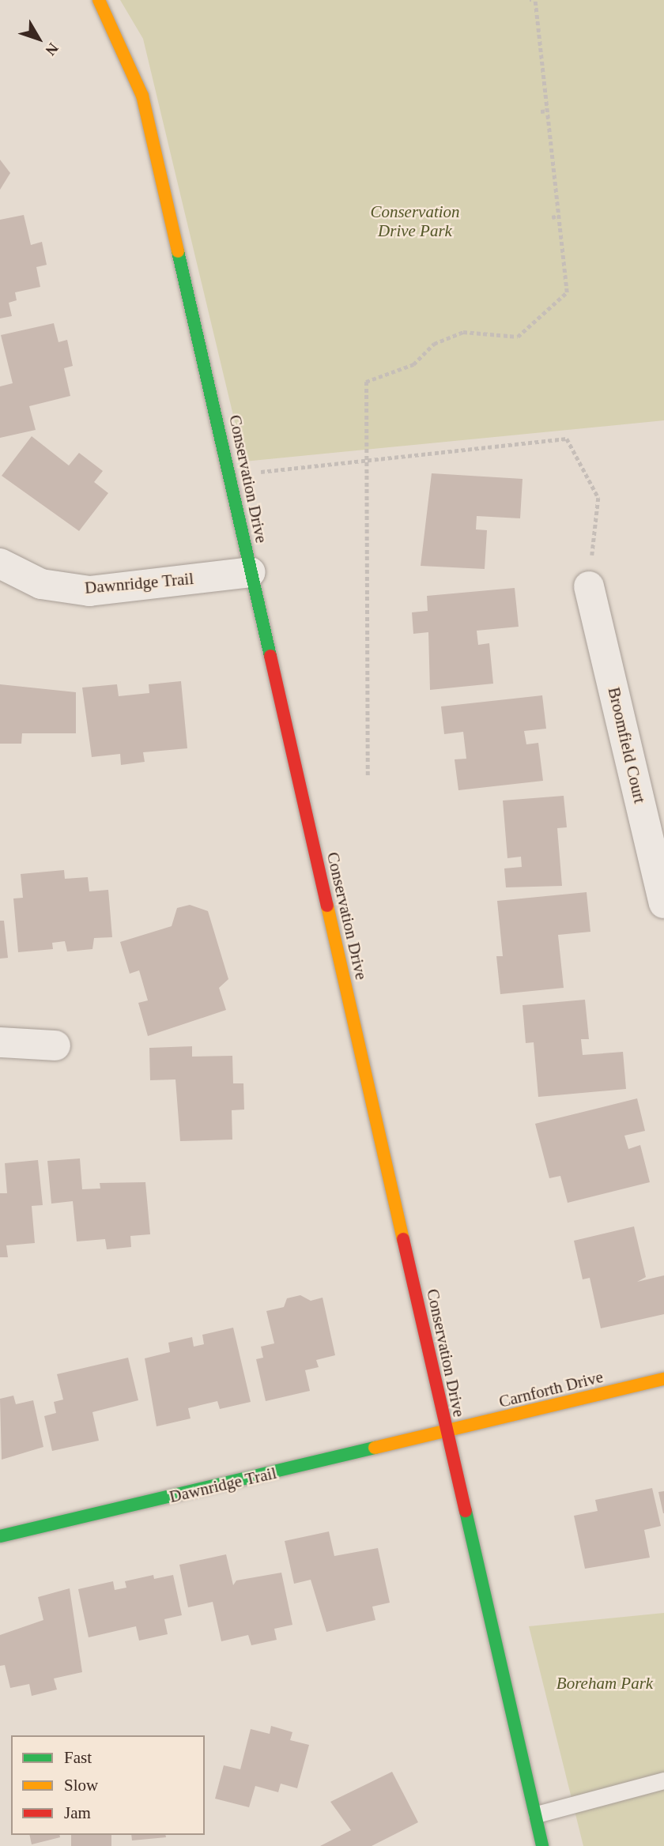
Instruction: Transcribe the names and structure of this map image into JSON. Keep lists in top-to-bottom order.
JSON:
{
  "streets": {
    "street": [
      "Conservation Drive",
      "Dawnridge Trail",
      "Broomfield Court",
      "Carnforth Drive"
    ]
  },
  "crossings": [
    ["Conservation Drive", "Dawnridge Trail"],
    ["Conservation Drive", "Carnforth Drive"],
    ["Dawnridge Trail", "Carnforth Drive"]
  ],
  "parks": ["Conservation Drive Park", "Boreham Park"],
  "legend": ["Fast", "Slow", "Jam"],
  "north": "bottom right"
}
